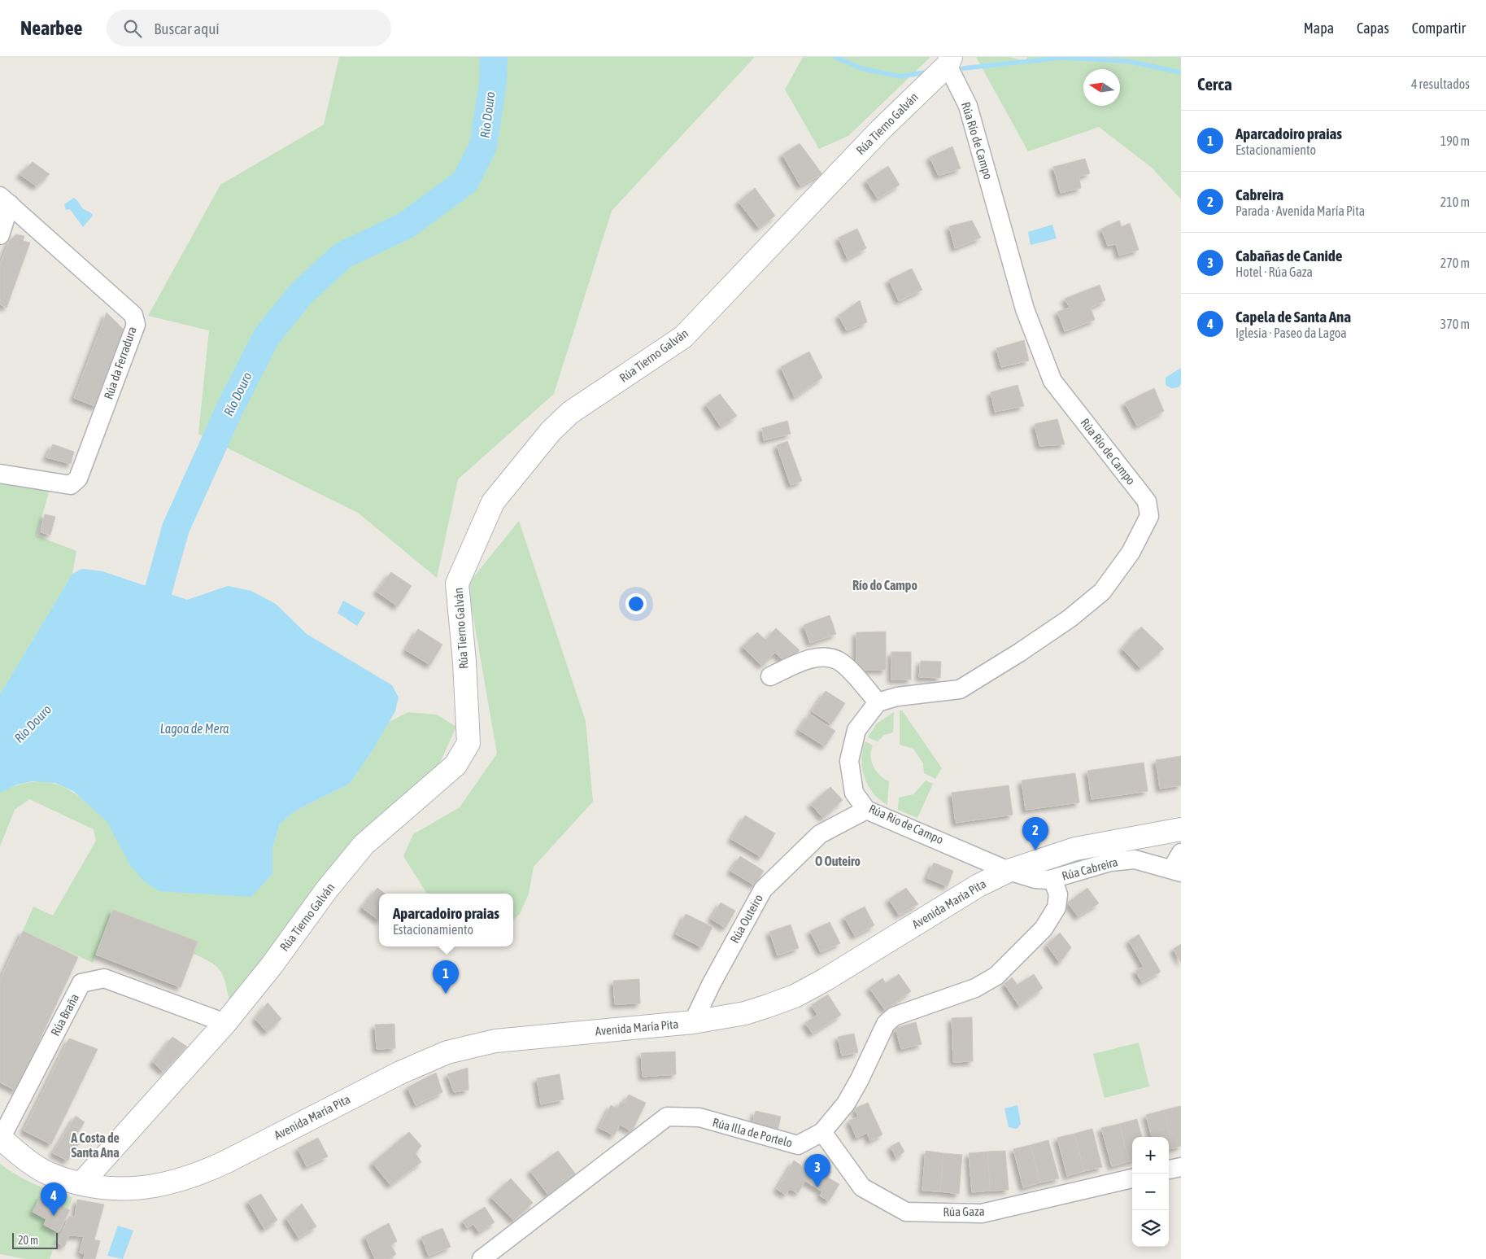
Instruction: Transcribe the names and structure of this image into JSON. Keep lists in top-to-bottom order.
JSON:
{
  "streets": {
    "street": [
      "Rúa Tierno Galván",
      "Rúa Río de Campo",
      "Rúa da Ferradura",
      "Rúa Cabreira",
      "Avenida María Pita",
      "Rúa Outeiro",
      "Rúa Braña",
      "Rúa Illa de Portelo",
      "Rúa Gaza"
    ]
  },
  "crossings": [
    ["Rúa Tierno Galván", "Rúa Río de Campo"],
    ["Rúa Tierno Galván", "Avenida María Pita"],
    ["Rúa Tierno Galván", "Rúa Braña"],
    ["Rúa Río de Campo", "Rúa Cabreira"],
    ["Rúa Río de Campo", "Avenida María Pita"],
    ["Rúa Río de Campo", "Rúa Outeiro"],
    ["Rúa Cabreira", "Avenida María Pita"],
    ["Rúa Cabreira", "Rúa Illa de Portelo"],
    ["Avenida María Pita", "Rúa Outeiro"],
    ["Avenida María Pita", "Rúa Braña"],
    ["Rúa Illa de Portelo", "Rúa Gaza"]
  ],
  "districts": ["Río do Campo", "O Outeiro", "A Costa de Santa Ana"],
  "water": ["Río Douro", "Lagoa de Mera"],
  "scale_bar": "20 m",
  "north": "left",
  "page": {
    "header": "Nearbee",
    "search": "Buscar aquí",
    "nav": ["Mapa", "Capas", "Compartir"],
    "heading": ["Cerca", "4 resultados"],
    "list": [
      {
        "mark": "1",
        "name": "Aparcadoiro praias",
        "note": "Estacionamiento",
        "value": "190 m"
      },
      {
        "mark": "2",
        "name": "Cabreira",
        "note": "Parada · Avenida María Pita",
        "value": "210 m"
      },
      {
        "mark": "3",
        "name": "Cabañas de Canide",
        "note": "Hotel · Rúa Gaza",
        "value": "270 m"
      },
      {
        "mark": "4",
        "name": "Capela de Santa Ana",
        "note": "Iglesia · Paseo da Lagoa",
        "value": "370 m"
      }
    ],
    "pins": [
      "2",
      "1",
      "3",
      "4"
    ],
    "popup": ["Aparcadoiro praias", "Estacionamiento"],
    "map_buttons": ["+", "−"],
    "scale": "20 m"
  }
}
